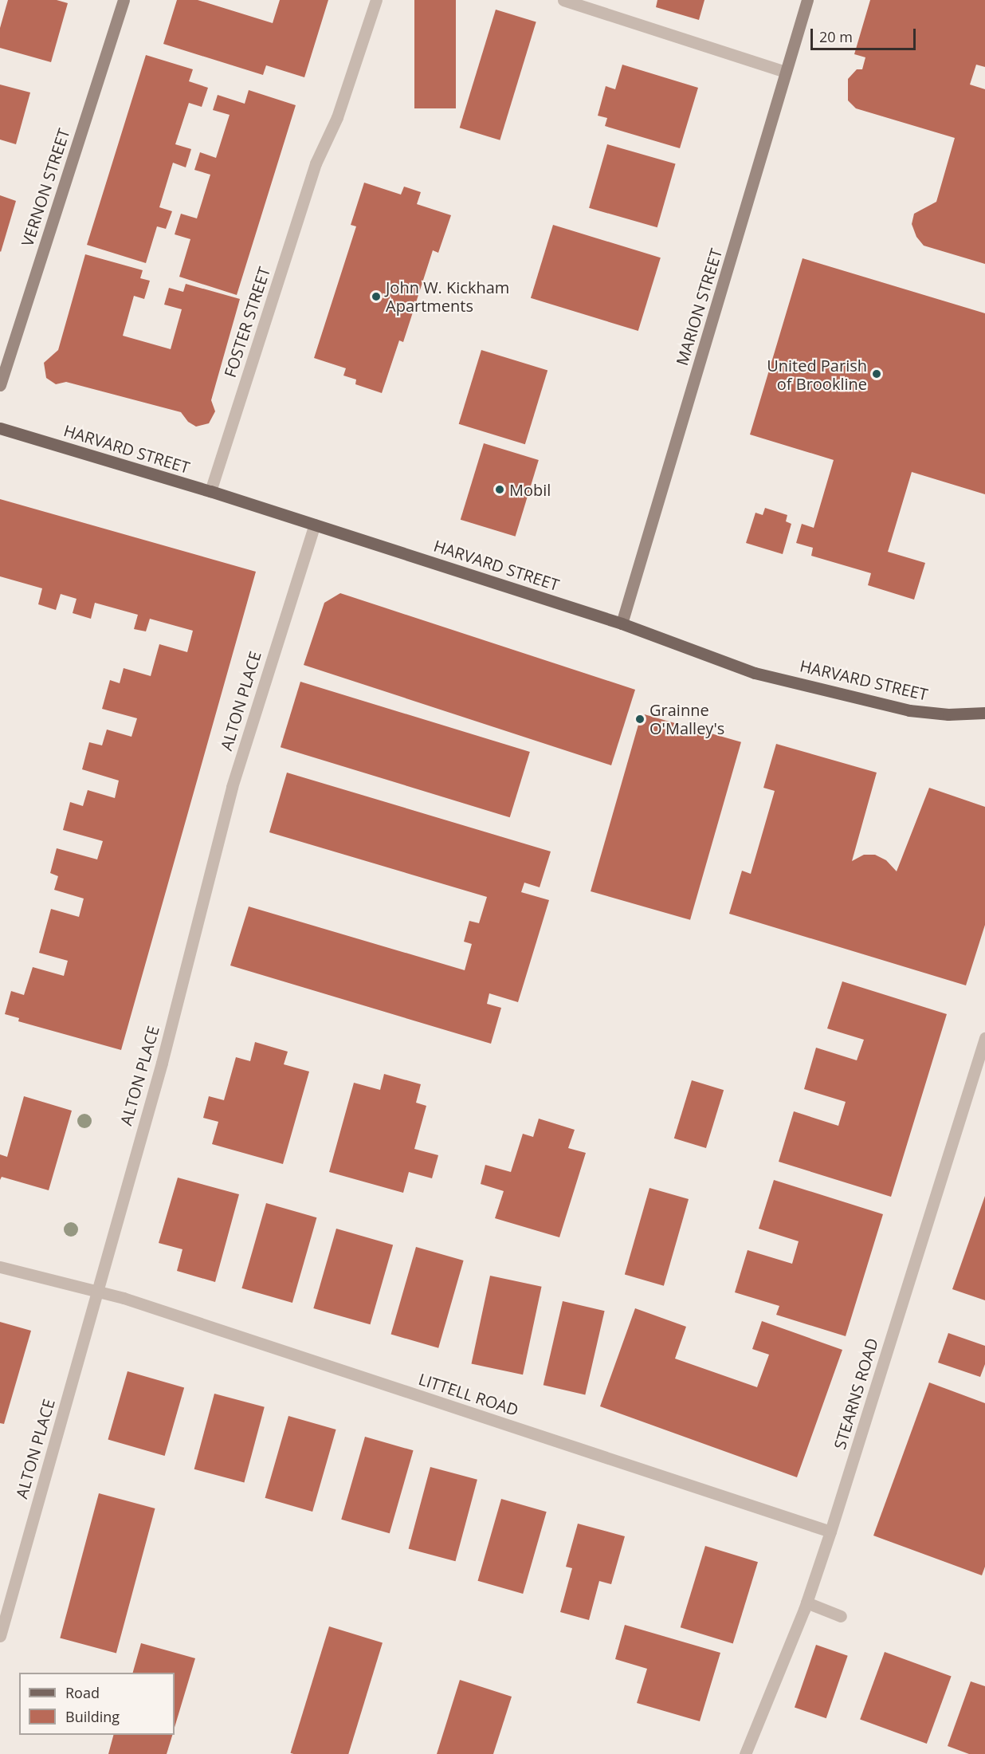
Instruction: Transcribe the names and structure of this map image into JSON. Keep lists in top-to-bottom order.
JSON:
{
  "streets": {
    "main road": ["HARVARD STREET"],
    "street": [
      "VERNON STREET",
      "MARION STREET",
      "FOSTER STREET",
      "ALTON PLACE",
      "STEARNS ROAD",
      "LITTELL ROAD"
    ]
  },
  "crossings": [
    ["MARION STREET", "HARVARD STREET"],
    ["FOSTER STREET", "HARVARD STREET"],
    ["HARVARD STREET", "ALTON PLACE"],
    ["ALTON PLACE", "LITTELL ROAD"],
    ["STEARNS ROAD", "LITTELL ROAD"]
  ],
  "places": [
    "John W. Kickham Apartments",
    "United Parish of Brookline",
    "Mobil",
    "Grainne O'Malley's"
  ],
  "legend": ["Road", "Building"],
  "scale_bar": "20 m"
}
